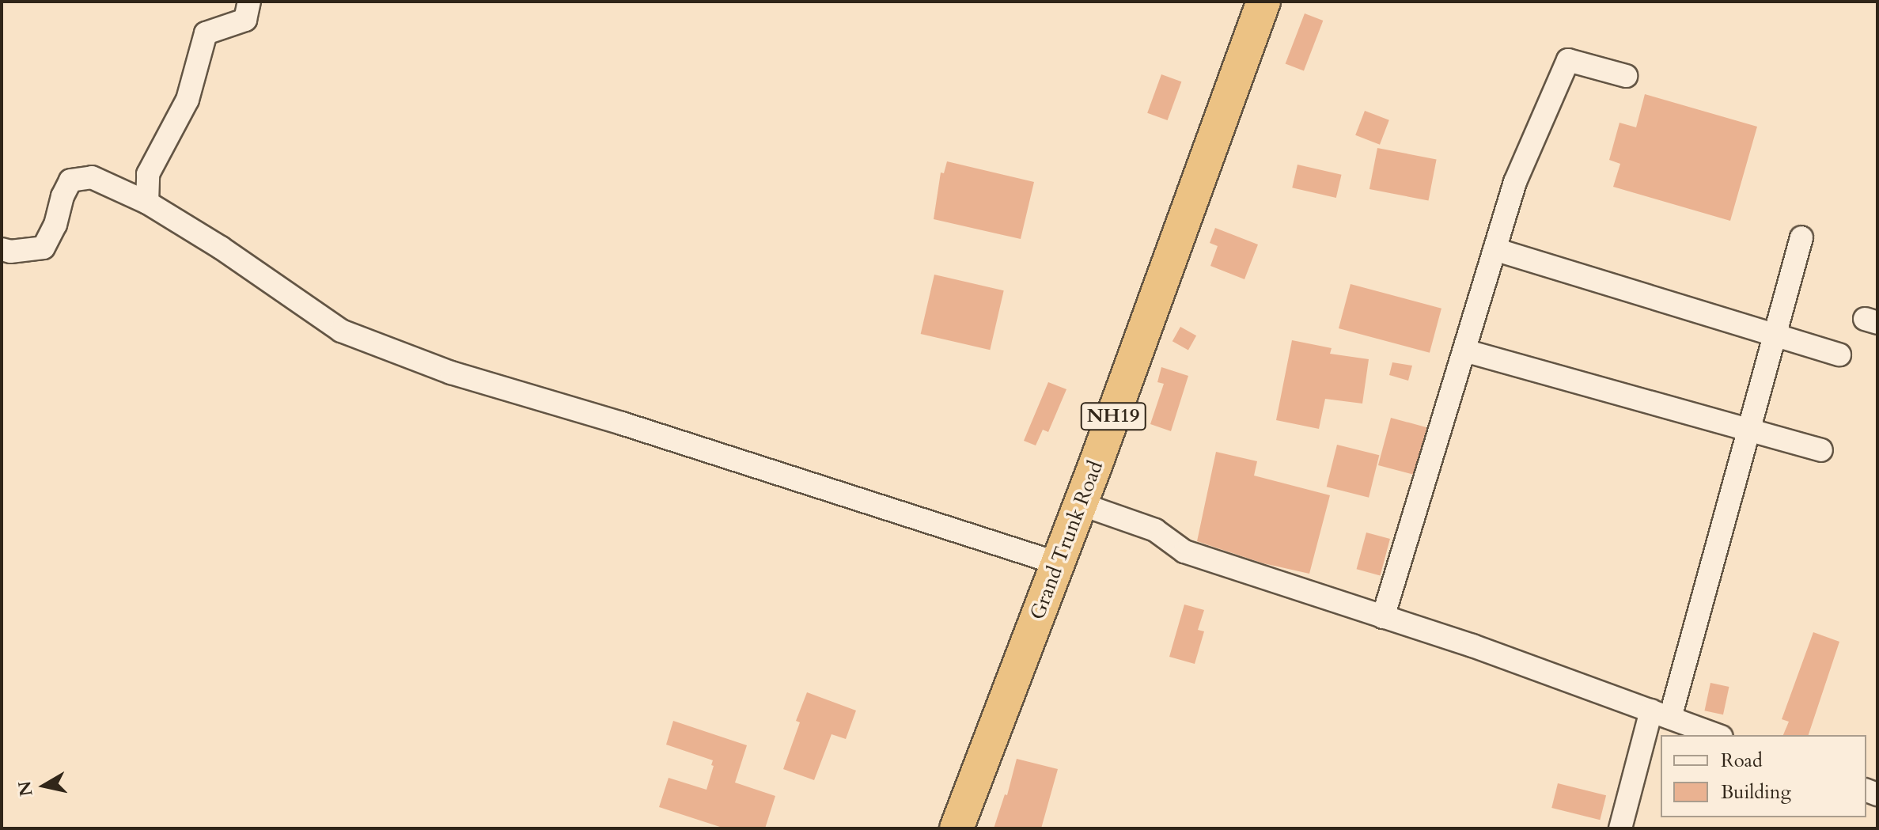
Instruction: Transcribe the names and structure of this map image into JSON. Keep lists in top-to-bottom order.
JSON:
{
  "streets": {
    "highway": ["NH19", "Grand Trunk Road"]
  },
  "legend": ["Road", "Building"],
  "north": "left"
}
